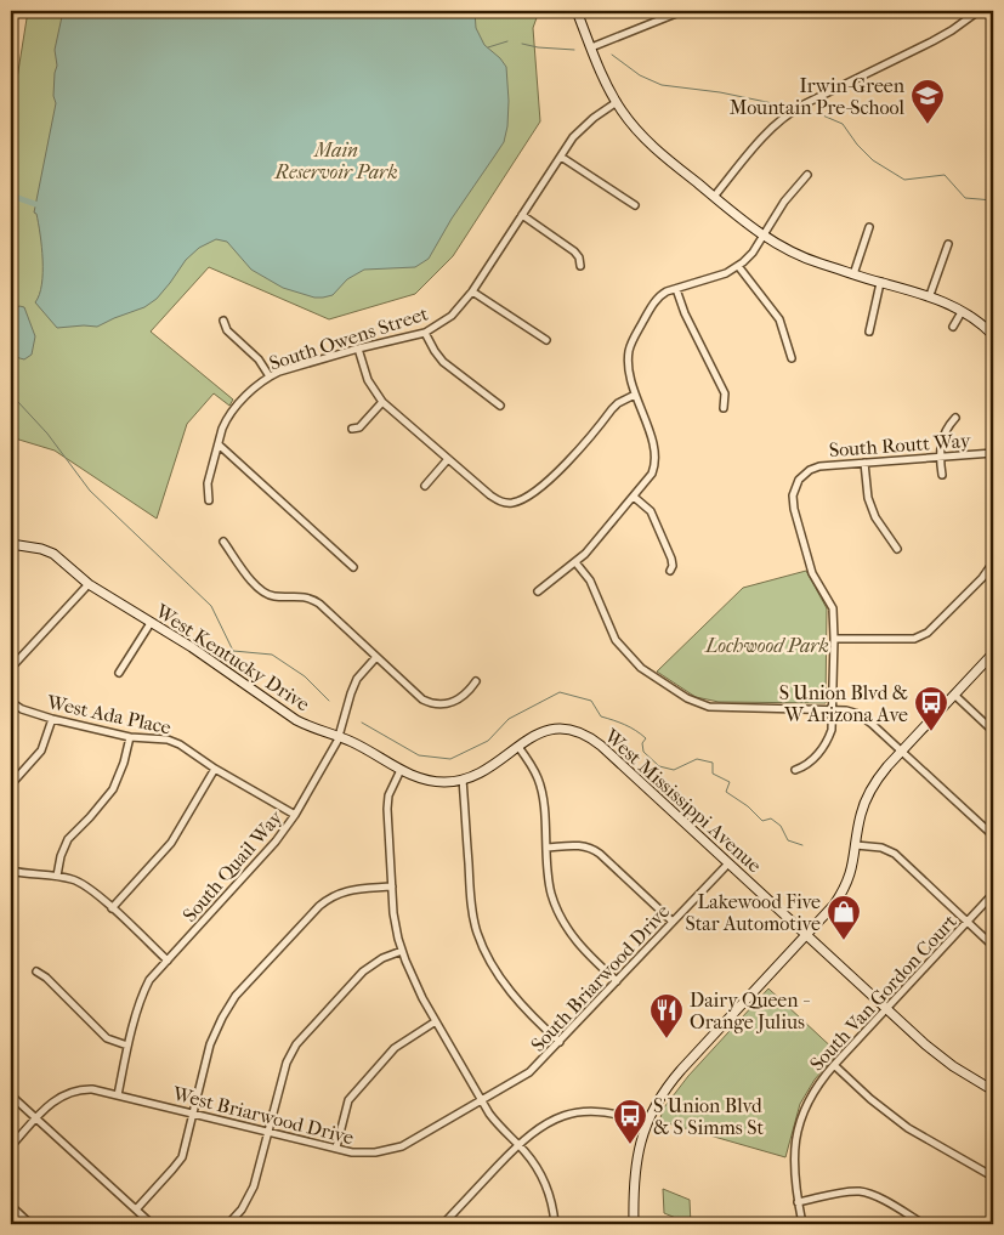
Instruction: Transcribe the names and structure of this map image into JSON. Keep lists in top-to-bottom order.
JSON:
{
  "streets": {
    "street": [
      "South Owens Street",
      "South Routt Way",
      "West Kentucky Drive",
      "West Ada Place",
      "West Mississippi Avenue",
      "South Quail Way",
      "South Briarwood Drive",
      "South Van Gordon Court",
      "West Briarwood Drive"
    ]
  },
  "crossings": [
    ["West Kentucky Drive", "South Quail Way"],
    ["West Ada Place", "South Quail Way"],
    ["West Mississippi Avenue", "South Briarwood Drive"],
    ["West Mississippi Avenue", "South Van Gordon Court"],
    ["South Quail Way", "West Briarwood Drive"],
    ["South Briarwood Drive", "West Briarwood Drive"]
  ],
  "parks": ["Main Reservoir Park", "Lochwood Park"],
  "places": {
    "school or university": ["Irwin-Green Mountain Pre-School"],
    "bus stop": ["S Union Blvd & W Arizona Ave", "S Union Blvd & S Simms St"],
    "shop": ["Lakewood Five Star Automotive"],
    "restaurant": ["Dairy Queen - Orange Julius"]
  }
}
